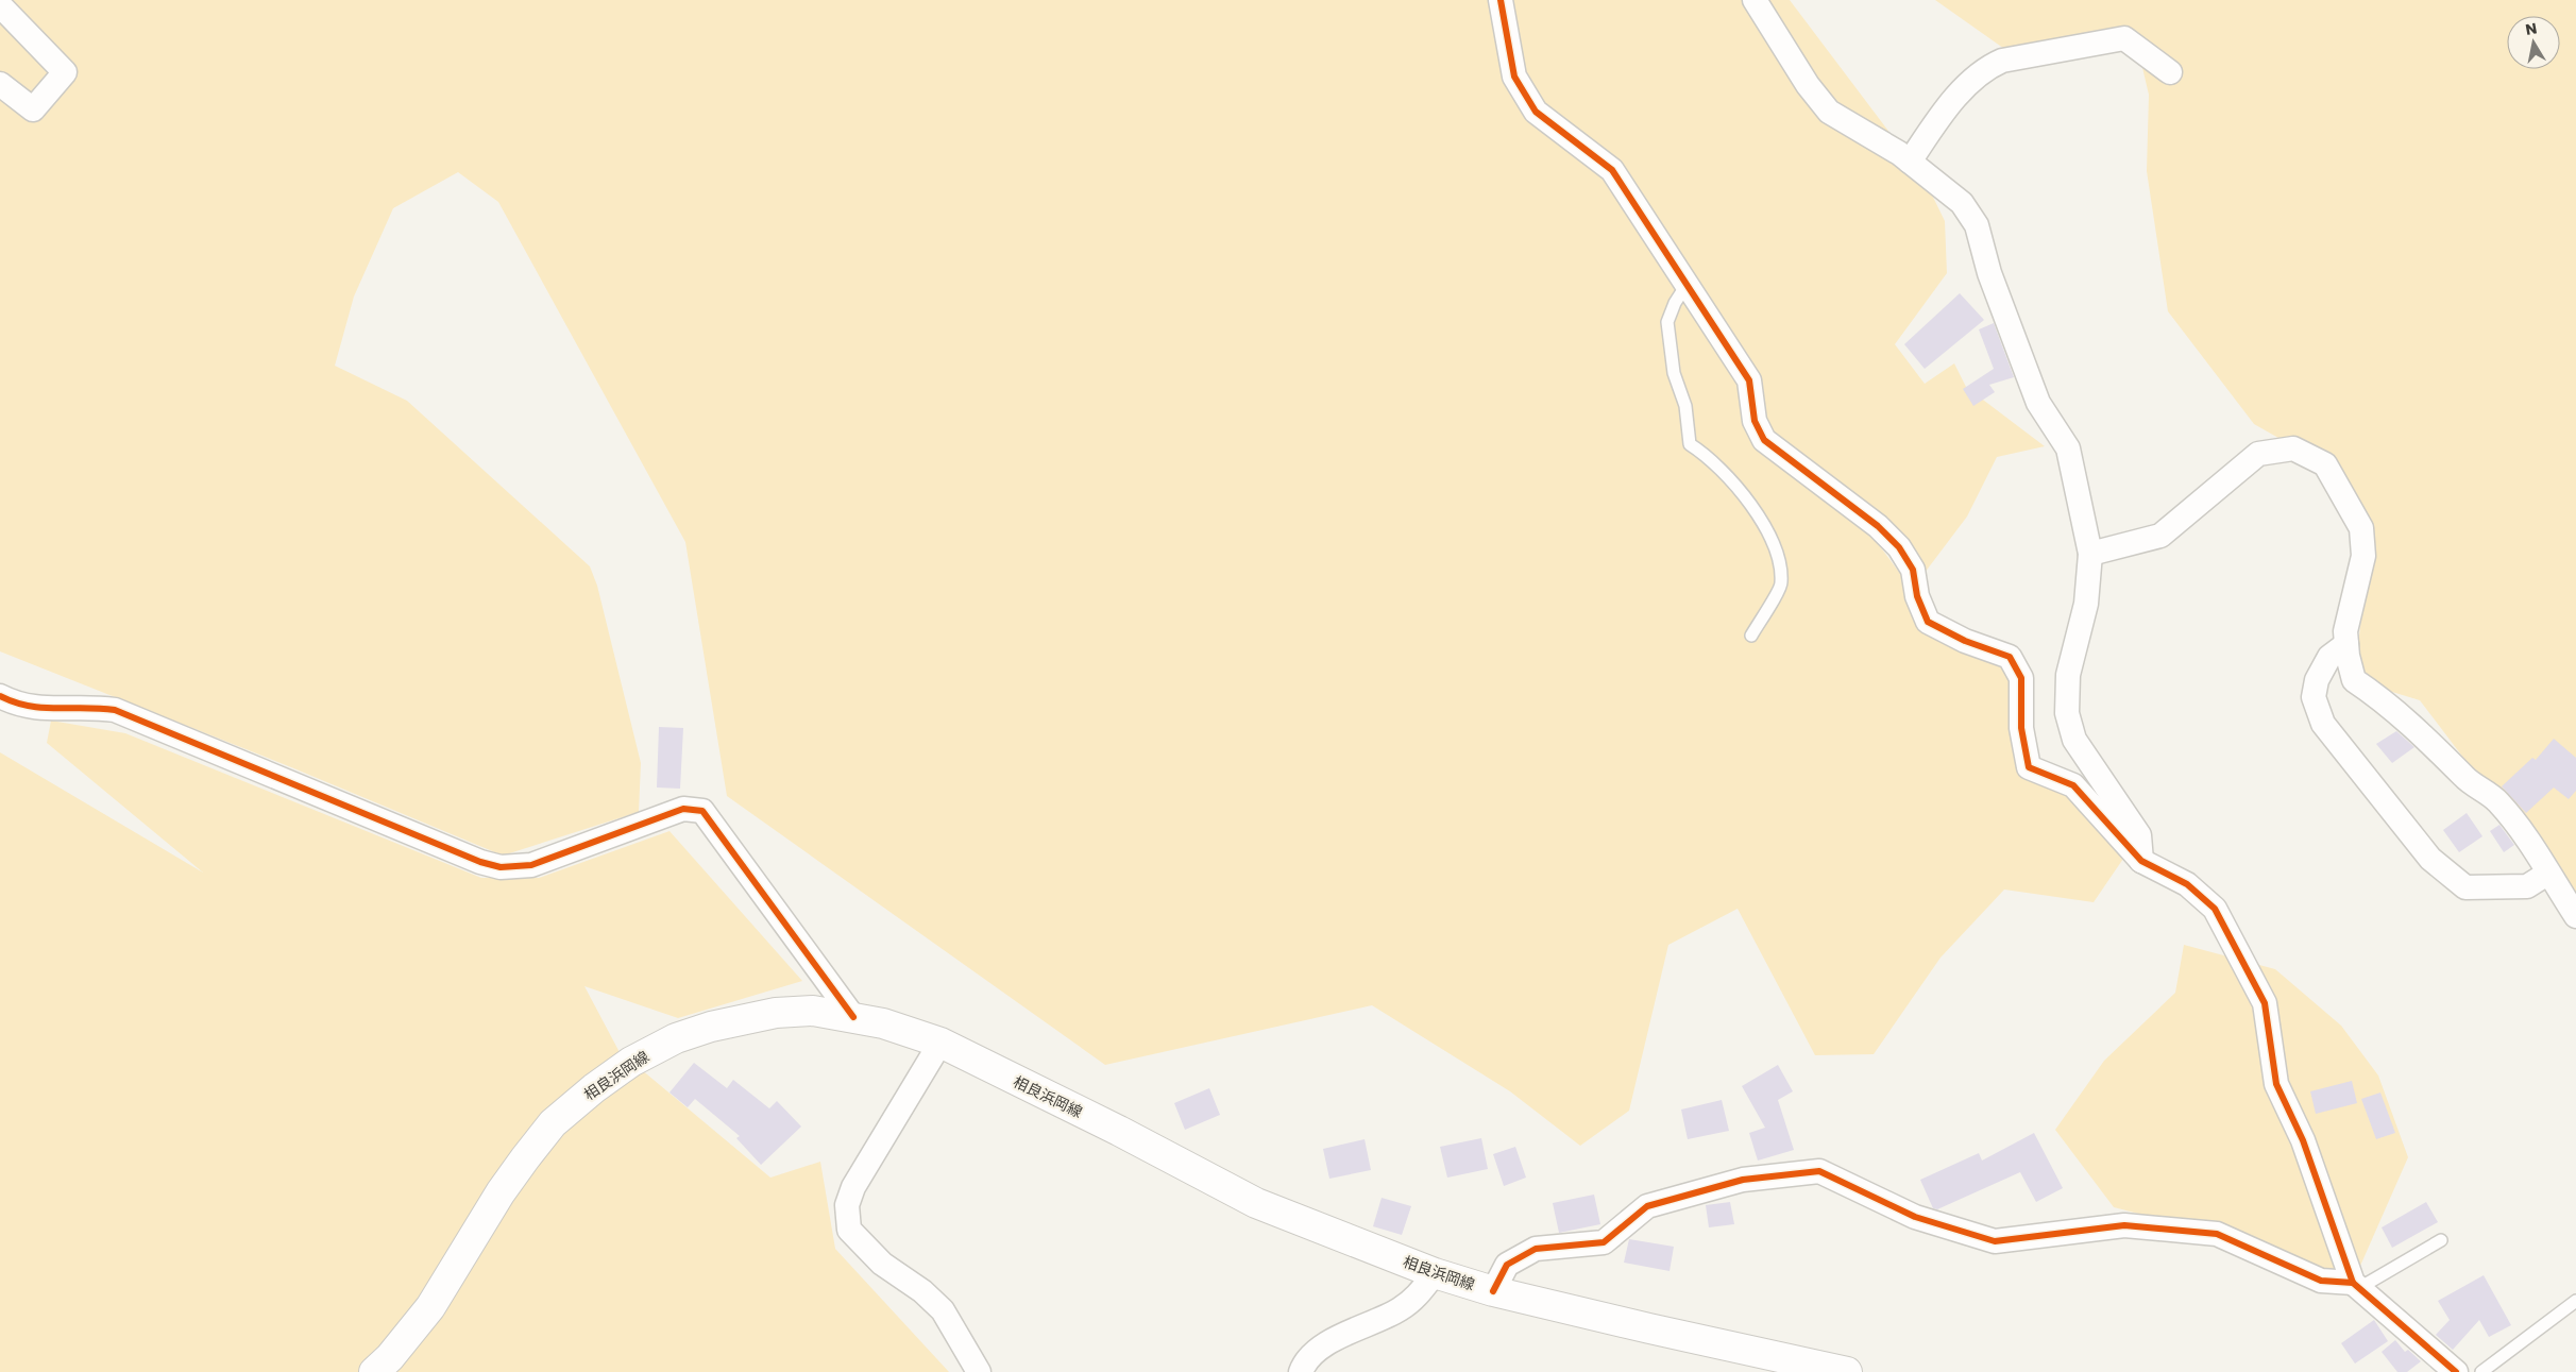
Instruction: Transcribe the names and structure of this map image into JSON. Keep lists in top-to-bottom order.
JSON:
{
  "streets": {
    "main road": ["相良浜岡線"]
  },
  "north": "top"
}
